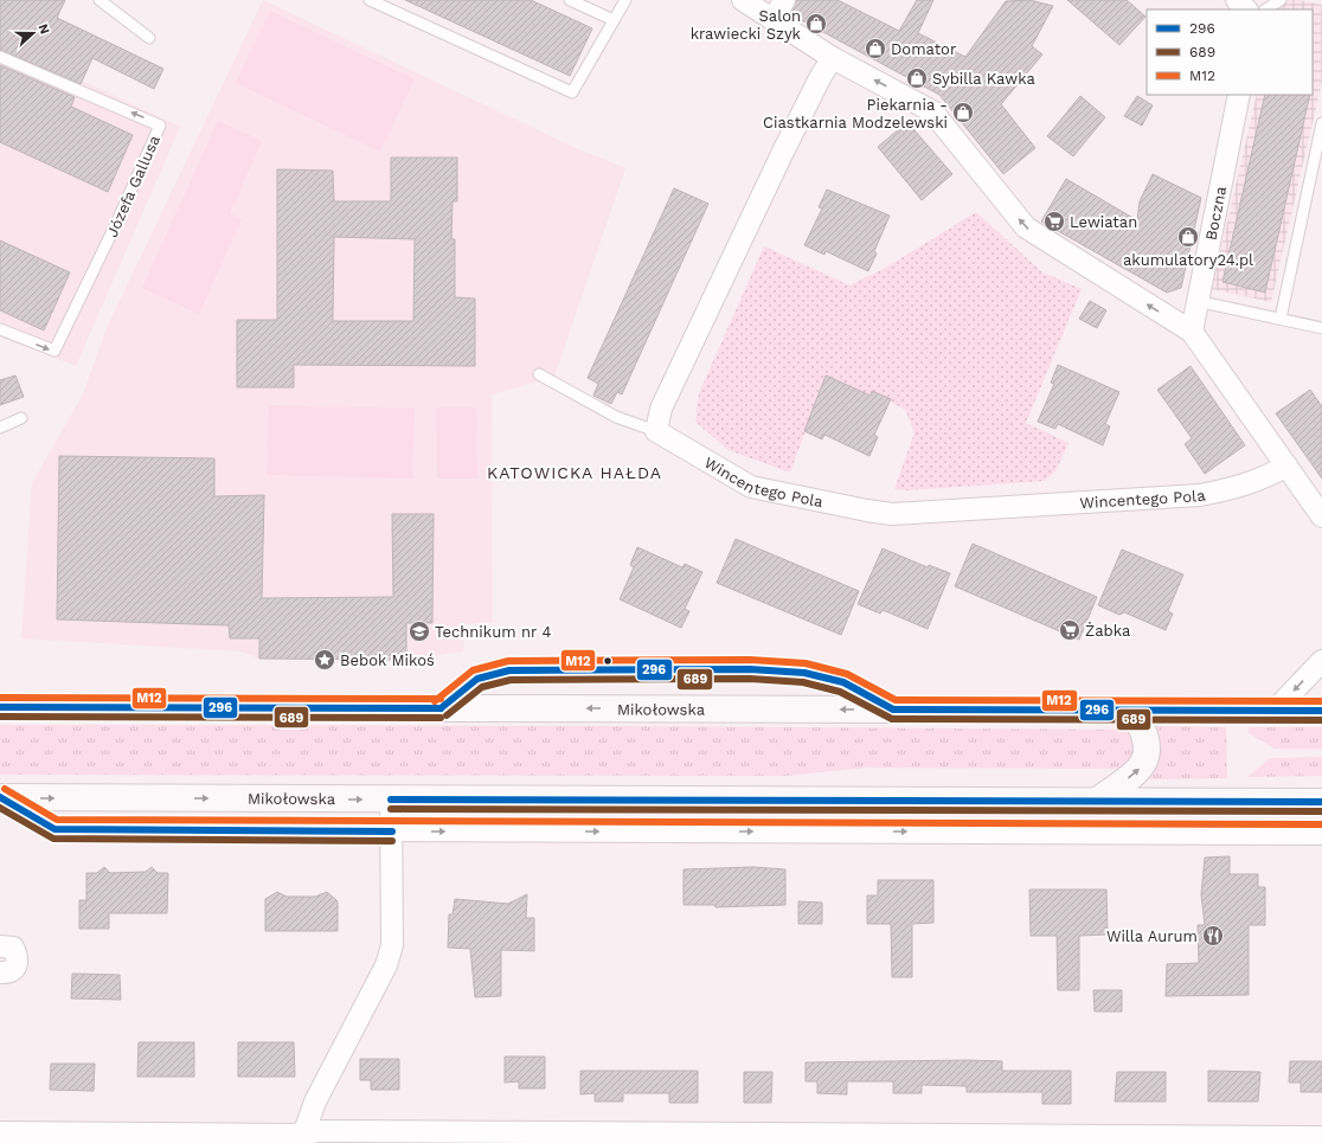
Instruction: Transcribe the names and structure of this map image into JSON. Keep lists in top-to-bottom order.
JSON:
{
  "streets": {
    "main road": ["Mikołowska"],
    "street": ["Boczna", "Wincentego Pola"],
    "lane": ["Józefa Gallusa"]
  },
  "districts": ["KATOWICKA HAŁDA"],
  "places": {
    "shop": [
      "Salon krawiecki Szyk",
      "Domator",
      "Sybilla Kawka",
      "Piekarnia - Ciastkarnia Modzelewski",
      "akumulatory24.pl"
    ],
    "supermarket": ["Lewiatan", "Żabka"],
    "school or university": ["Technikum nr 4"],
    "place": ["Bebok Mikoś"],
    "restaurant": ["Willa Aurum"]
  },
  "lines": ["transit line M12", "transit line 296", "transit line 689"],
  "legend": ["296", "689", "M12"],
  "north": "right"
}
